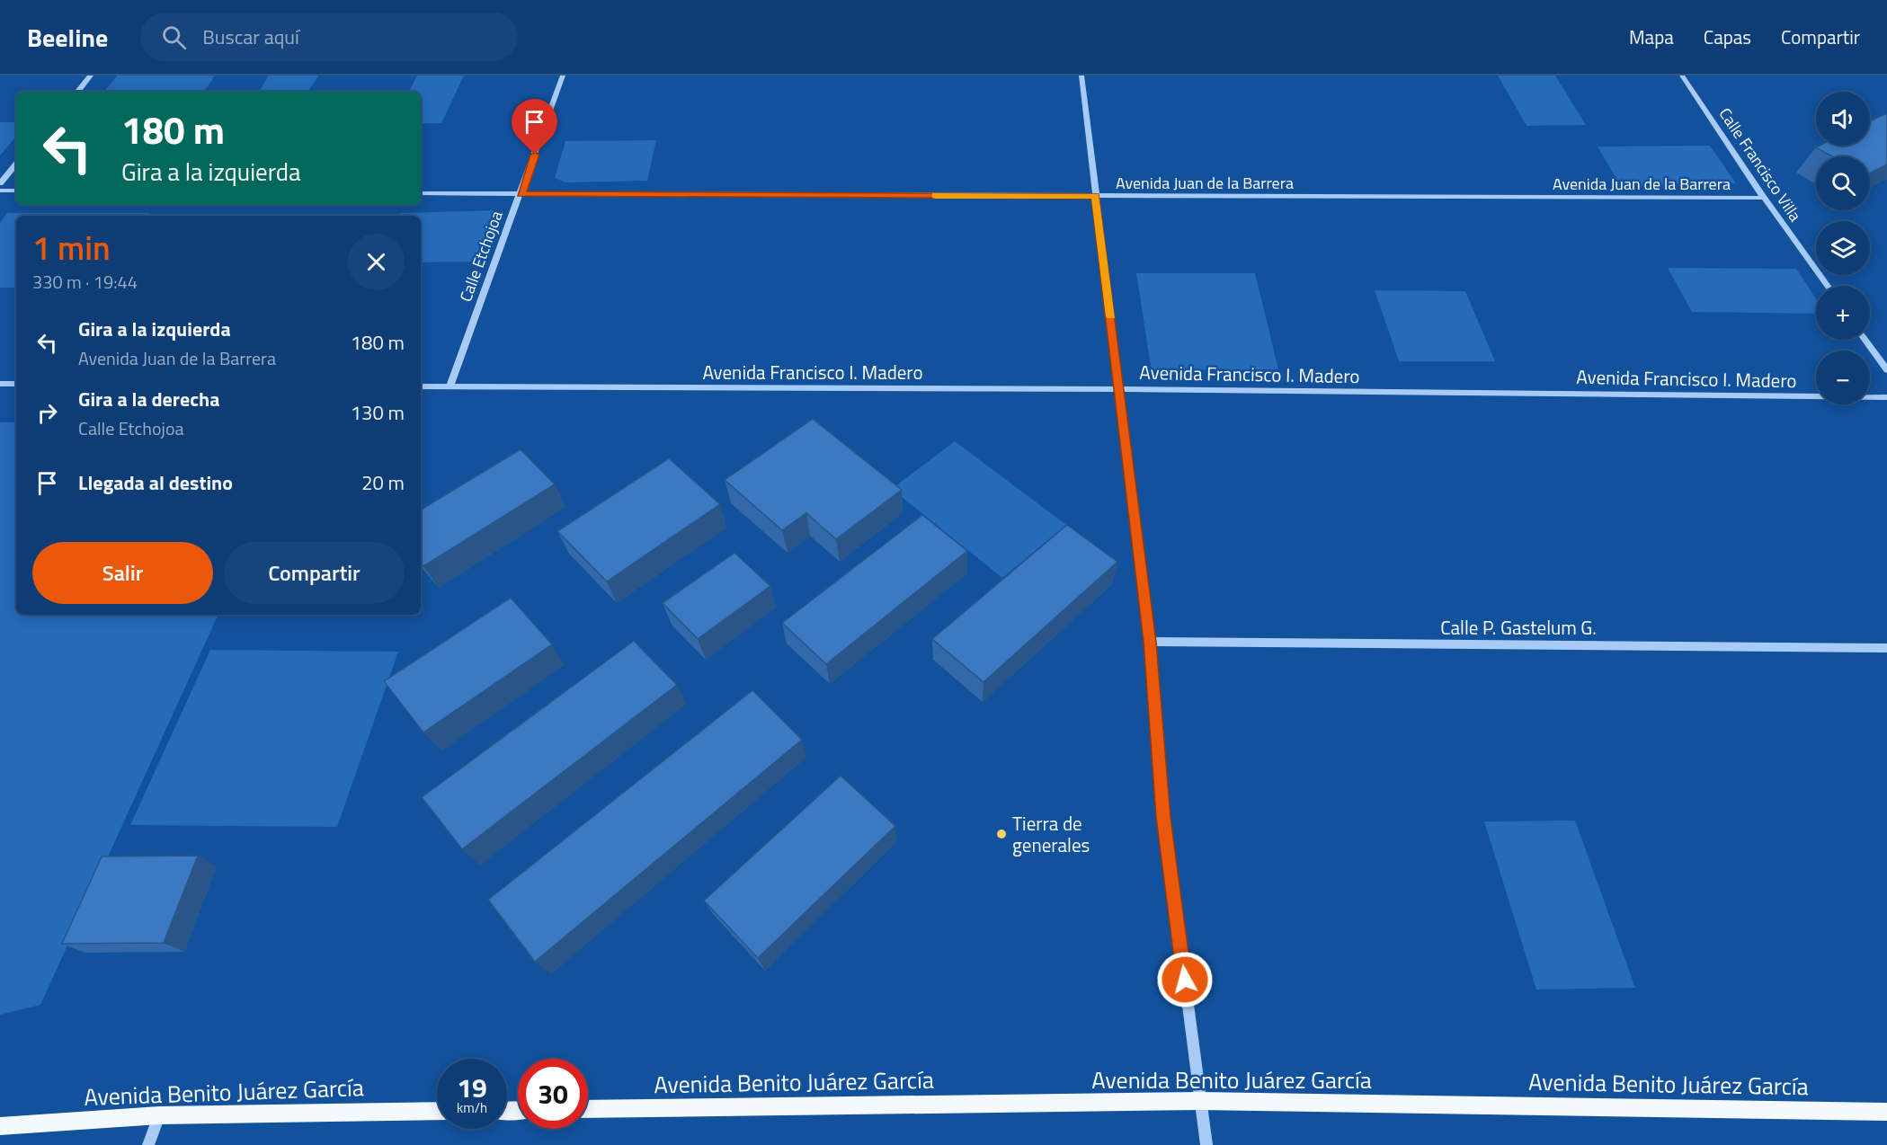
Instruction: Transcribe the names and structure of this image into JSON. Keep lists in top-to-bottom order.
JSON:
{
  "streets": {
    "main road": ["Avenida Benito Juárez García"],
    "street": [
      "Calle Francisco Villa",
      "Avenida Juan de la Barrera",
      "Calle Etchojoa",
      "Avenida Francisco I. Madero",
      "Calle P. Gastelum G."
    ]
  },
  "crossings": [
    ["Calle Francisco Villa", "Avenida Juan de la Barrera"],
    ["Avenida Juan de la Barrera", "Calle Etchojoa"],
    ["Calle Etchojoa", "Avenida Francisco I. Madero"]
  ],
  "places": ["Tierra de generales"],
  "page": {
    "header": "Beeline",
    "search": "Buscar aquí",
    "nav": ["Mapa", "Capas", "Compartir"],
    "map_buttons": ["+", "−"],
    "turn": ["180 m", "Gira a la izquierda"],
    "heading": ["1 min", "330 m · 19:44"],
    "list": [
      {
        "name": "Gira a la izquierda",
        "note": "Avenida Juan de la Barrera",
        "value": "180 m"
      },
      {
        "name": "Gira a la derecha",
        "note": "Calle Etchojoa",
        "value": "130 m"
      },
      {
        "name": "Llegada al destino",
        "value": "20 m"
      }
    ],
    "buttons": ["Salir", "Compartir"],
    "speed": "19 km/h",
    "limit": "30"
  }
}
